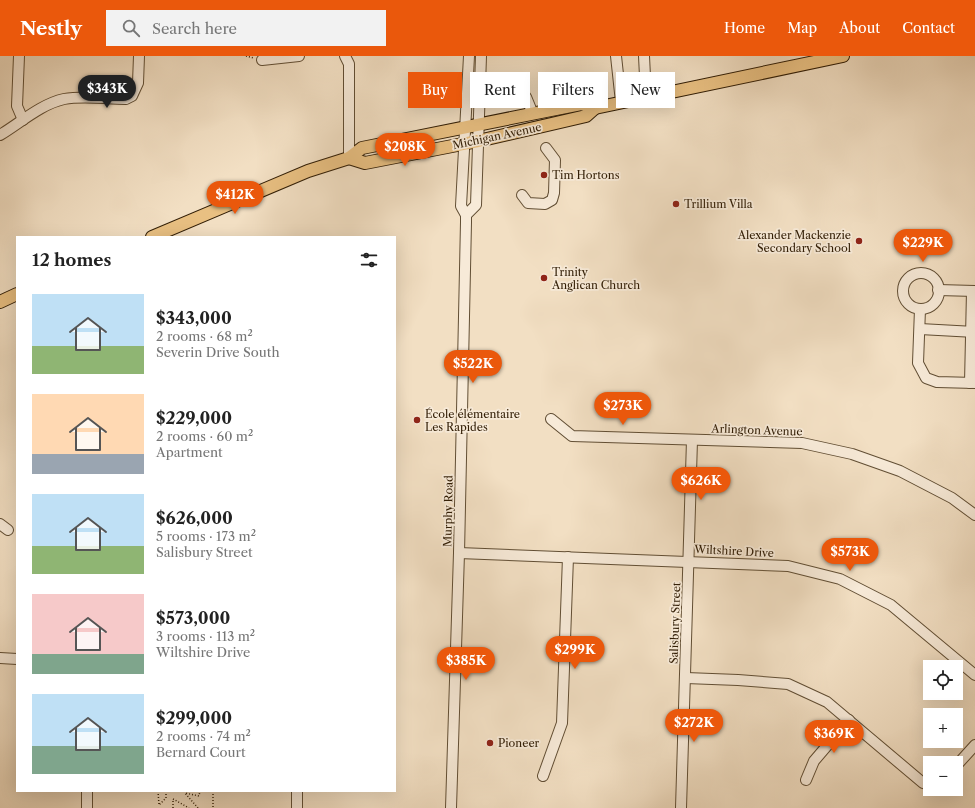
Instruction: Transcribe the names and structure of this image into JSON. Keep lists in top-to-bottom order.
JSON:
{
  "streets": {
    "main road": ["Michigan Avenue"],
    "street": [
      "Arlington Avenue",
      "Murphy Road",
      "Wiltshire Drive",
      "Salisbury Street"
    ]
  },
  "crossings": [
    ["Michigan Avenue", "Murphy Road"],
    ["Arlington Avenue", "Salisbury Street"],
    ["Murphy Road", "Wiltshire Drive"],
    ["Wiltshire Drive", "Salisbury Street"]
  ],
  "places": [
    "Tim Hortons",
    "Trillium Villa",
    "Alexander Mackenzie Secondary School",
    "Trinity Anglican Church",
    "École élémentaire Les Rapides",
    "Pioneer"
  ],
  "page": {
    "header": "Nestly",
    "search": "Search here",
    "nav": [
      "Home",
      "Map",
      "About",
      "Contact"
    ],
    "chip": [
      "Buy",
      "Rent",
      "Filters",
      "New"
    ],
    "price": [
      "$343K",
      "$208K",
      "$412K",
      "$229K",
      "$522K",
      "$273K",
      "$626K",
      "$573K",
      "$299K",
      "$385K",
      "$272K",
      "$369K"
    ],
    "heading": "12 homes",
    "list": [
      {
        "name": "$343,000",
        "note": "2 rooms · 68 m² · Severin Drive South"
      },
      {
        "name": "$229,000",
        "note": "2 rooms · 60 m² · Apartment"
      },
      {
        "name": "$626,000",
        "note": "5 rooms · 173 m² · Salisbury Street"
      },
      {
        "name": "$573,000",
        "note": "3 rooms · 113 m² · Wiltshire Drive"
      },
      {
        "name": "$299,000",
        "note": "2 rooms · 74 m² · Bernard Court"
      }
    ],
    "map_buttons": ["+", "−"]
  }
}
